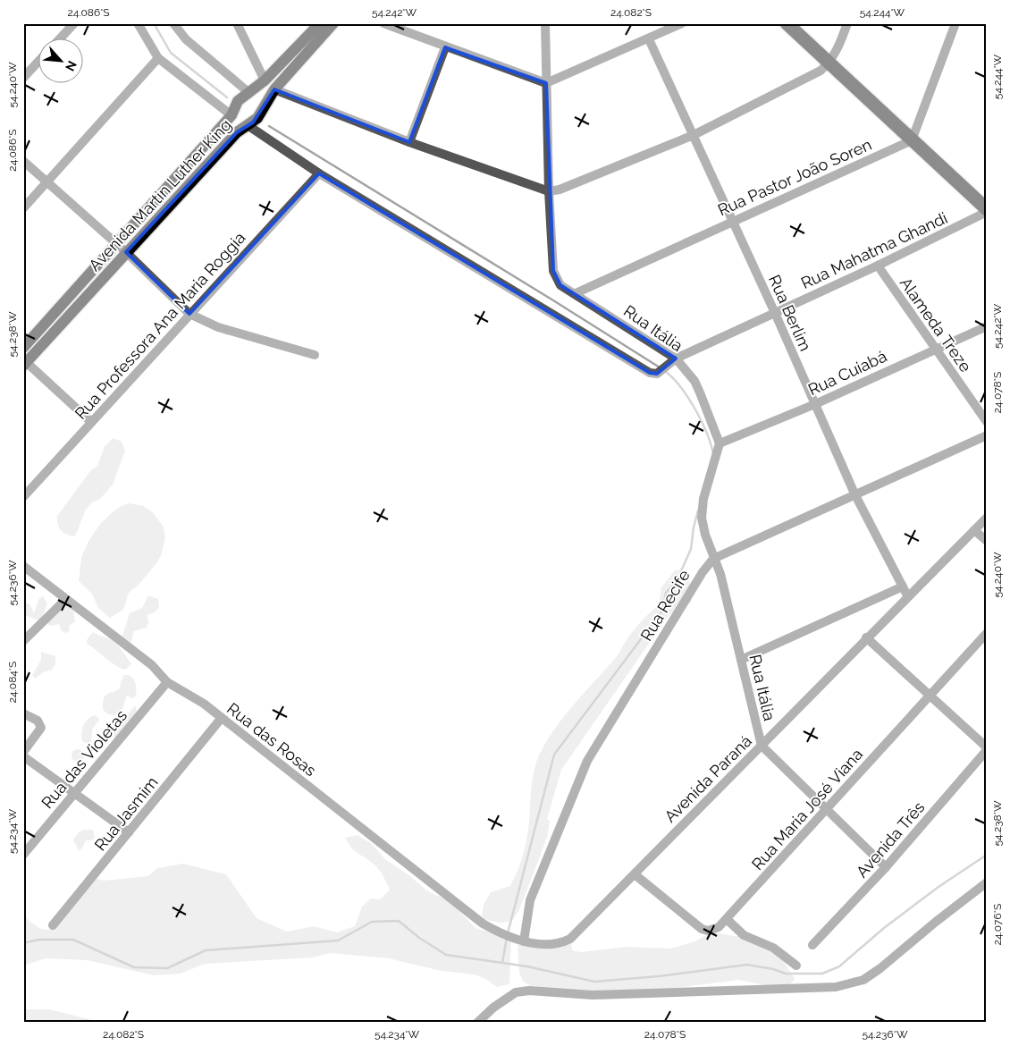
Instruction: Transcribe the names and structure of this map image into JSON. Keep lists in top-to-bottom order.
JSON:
{
  "streets": {
    "main road": ["Avenida Martin Luther King"],
    "street": [
      "Rua Pastor João Soren",
      "Rua Mahatma Ghandi",
      "Rua Berlim",
      "Alameda Treze",
      "Rua Professora Ana Maria Roggia",
      "Rua Itália",
      "Rua Cuiabá",
      "Rua Recife",
      "Rua das Rosas",
      "Rua das Violetas",
      "Avenida Paraná",
      "Rua Maria José Viana",
      "Rua Jasmim",
      "Avenida Três"
    ]
  },
  "crossings": [
    ["Rua Pastor João Soren", "Rua Berlim"],
    ["Rua Pastor João Soren", "Rua Itália"],
    ["Rua Mahatma Ghandi", "Rua Berlim"],
    ["Rua Mahatma Ghandi", "Alameda Treze"],
    ["Rua Mahatma Ghandi", "Rua Professora Ana Maria Roggia"],
    ["Rua Mahatma Ghandi", "Rua Itália"],
    ["Rua Berlim", "Rua Cuiabá"],
    ["Rua Berlim", "Avenida Paraná"],
    ["Alameda Treze", "Rua Cuiabá"],
    ["Rua Itália", "Rua Cuiabá"],
    ["Rua Itália", "Rua Recife"],
    ["Rua Itália", "Avenida Paraná"],
    ["Rua Recife", "Avenida Paraná"],
    ["Rua das Rosas", "Rua das Violetas"],
    ["Rua das Rosas", "Avenida Paraná"],
    ["Rua das Rosas", "Rua Jasmim"],
    ["Avenida Paraná", "Rua Maria José Viana"]
  ],
  "north": "bottom right",
  "coordinates": [
    "24.086°S",
    "54.242°W",
    "24.082°S",
    "54.244°W",
    "54.240°W",
    "54.238°W",
    "24.078°S",
    "54.236°W",
    "24.084°S",
    "54.234°W",
    "24.076°S"
  ]
}
